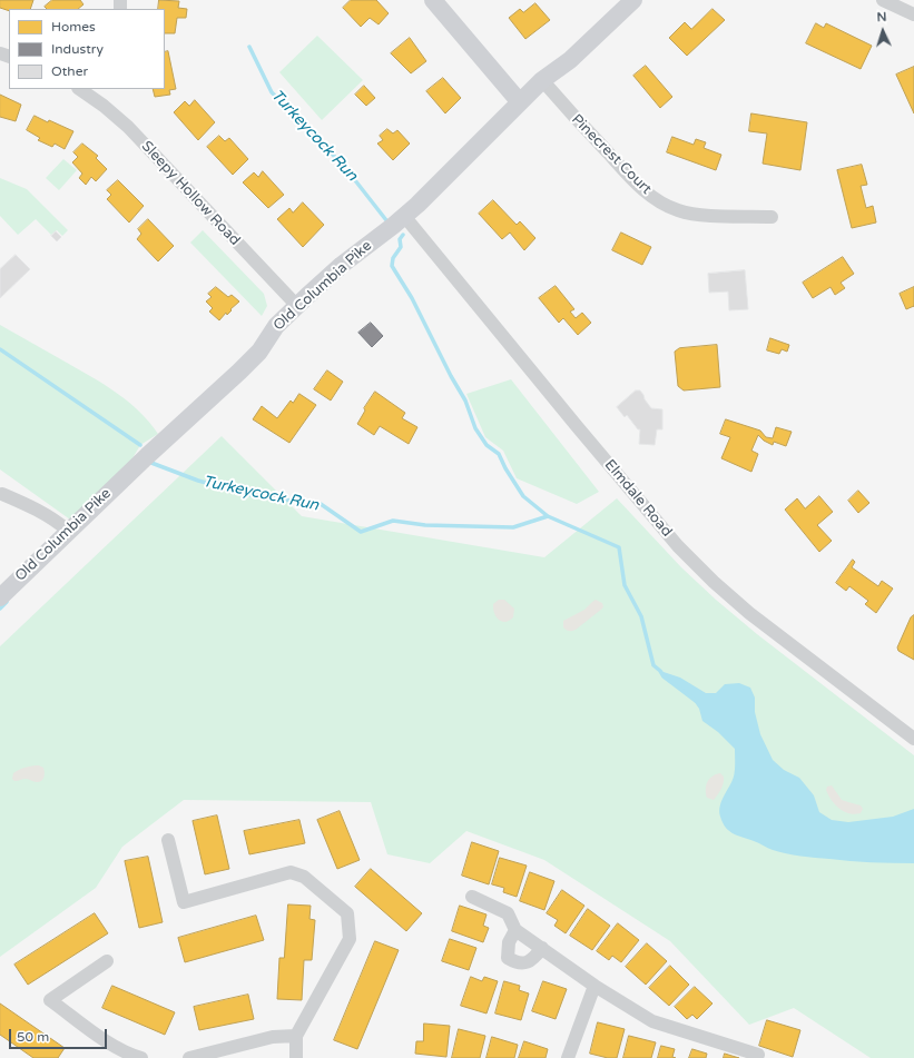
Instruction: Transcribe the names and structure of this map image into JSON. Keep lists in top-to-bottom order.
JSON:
{
  "streets": {
    "street": [
      "Pinecrest Court",
      "Sleepy Hollow Road",
      "Old Columbia Pike",
      "Elmdale Road"
    ]
  },
  "crossings": [
    ["Pinecrest Court", "Old Columbia Pike"],
    ["Sleepy Hollow Road", "Old Columbia Pike"],
    ["Old Columbia Pike", "Elmdale Road"]
  ],
  "water": ["Turkeycock Run"],
  "legend": ["Homes", "Industry", "Other"],
  "scale_bar": "50 m",
  "north": "top"
}
